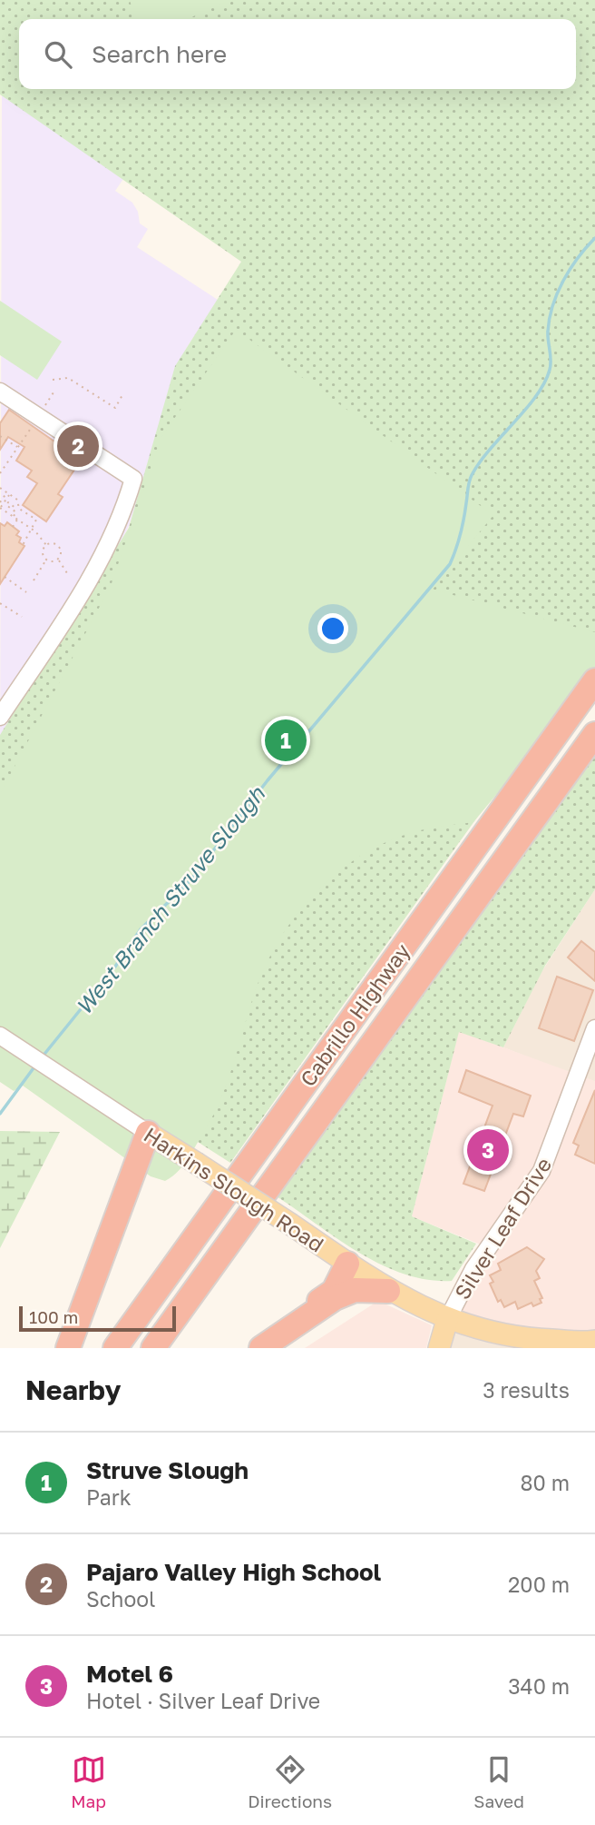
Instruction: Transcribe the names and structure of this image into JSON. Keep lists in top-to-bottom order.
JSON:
{
  "streets": {
    "highway": ["Cabrillo Highway"],
    "main road": ["Harkins Slough Road"],
    "street": ["Silver Leaf Drive"]
  },
  "crossings": [
    ["Harkins Slough Road", "Silver Leaf Drive"]
  ],
  "water": ["West Branch Struve Slough"],
  "scale_bar": "100 m",
  "page": {
    "search": "Search here",
    "pins": ["2", "1", "3"],
    "scale": "100 m",
    "heading": ["Nearby", "3 results"],
    "list": [
      {
        "mark": "1",
        "name": "Struve Slough",
        "note": "Park",
        "value": "80 m"
      },
      {
        "mark": "2",
        "name": "Pajaro Valley High School",
        "note": "School",
        "value": "200 m"
      },
      {
        "mark": "3",
        "name": "Motel 6",
        "note": "Hotel · Silver Leaf Drive",
        "value": "340 m"
      }
    ],
    "nav": ["Map", "Directions", "Saved"]
  }
}
